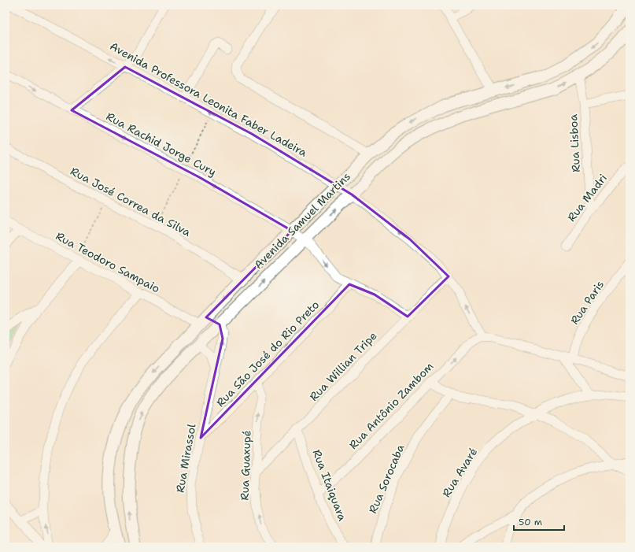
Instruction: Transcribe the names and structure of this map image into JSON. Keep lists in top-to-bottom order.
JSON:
{
  "streets": {
    "main road": ["Avenida Samuel Martins"],
    "street": [
      "Avenida Professora Leonita Faber Ladeira",
      "Rua Lisboa",
      "Rua Rachid Jorge Cury",
      "Rua Madri",
      "Rua José Correa da Silva",
      "Rua Teodoro Sampaio",
      "Rua Paris",
      "Rua São José do Rio Preto",
      "Rua Willian Tripe",
      "Rua Antônio Zambom",
      "Rua Mirassol",
      "Rua Guaxupé",
      "Rua Avaré",
      "Rua Sorocaba",
      "Rua Itaiquara"
    ]
  },
  "crossings": [
    ["Avenida Professora Leonita Faber Ladeira", "Avenida Samuel Martins"],
    ["Avenida Professora Leonita Faber Ladeira", "Rua Willian Tripe"],
    ["Avenida Professora Leonita Faber Ladeira", "Rua Antônio Zambom"],
    ["Rua Lisboa", "Rua Madri"],
    ["Rua Lisboa", "Avenida Samuel Martins"],
    ["Rua Rachid Jorge Cury", "Avenida Samuel Martins"],
    ["Rua Rachid Jorge Cury", "Rua São José do Rio Preto"],
    ["Rua Rachid Jorge Cury", "Rua Willian Tripe"],
    ["Rua José Correa da Silva", "Avenida Samuel Martins"],
    ["Avenida Samuel Martins", "Rua Teodoro Sampaio"],
    ["Avenida Samuel Martins", "Rua Mirassol"],
    ["Rua São José do Rio Preto", "Rua Mirassol"],
    ["Rua São José do Rio Preto", "Rua Guaxupé"],
    ["Rua Willian Tripe", "Rua Guaxupé"],
    ["Rua Willian Tripe", "Rua Itaiquara"],
    ["Rua Antônio Zambom", "Rua Itaiquara"]
  ],
  "one_way": ["Avenida Professora Leonita Faber Ladeira", "Rua Rachid Jorge Cury", "Rua Guaxupé"],
  "scale_bar": "50 m"
}
